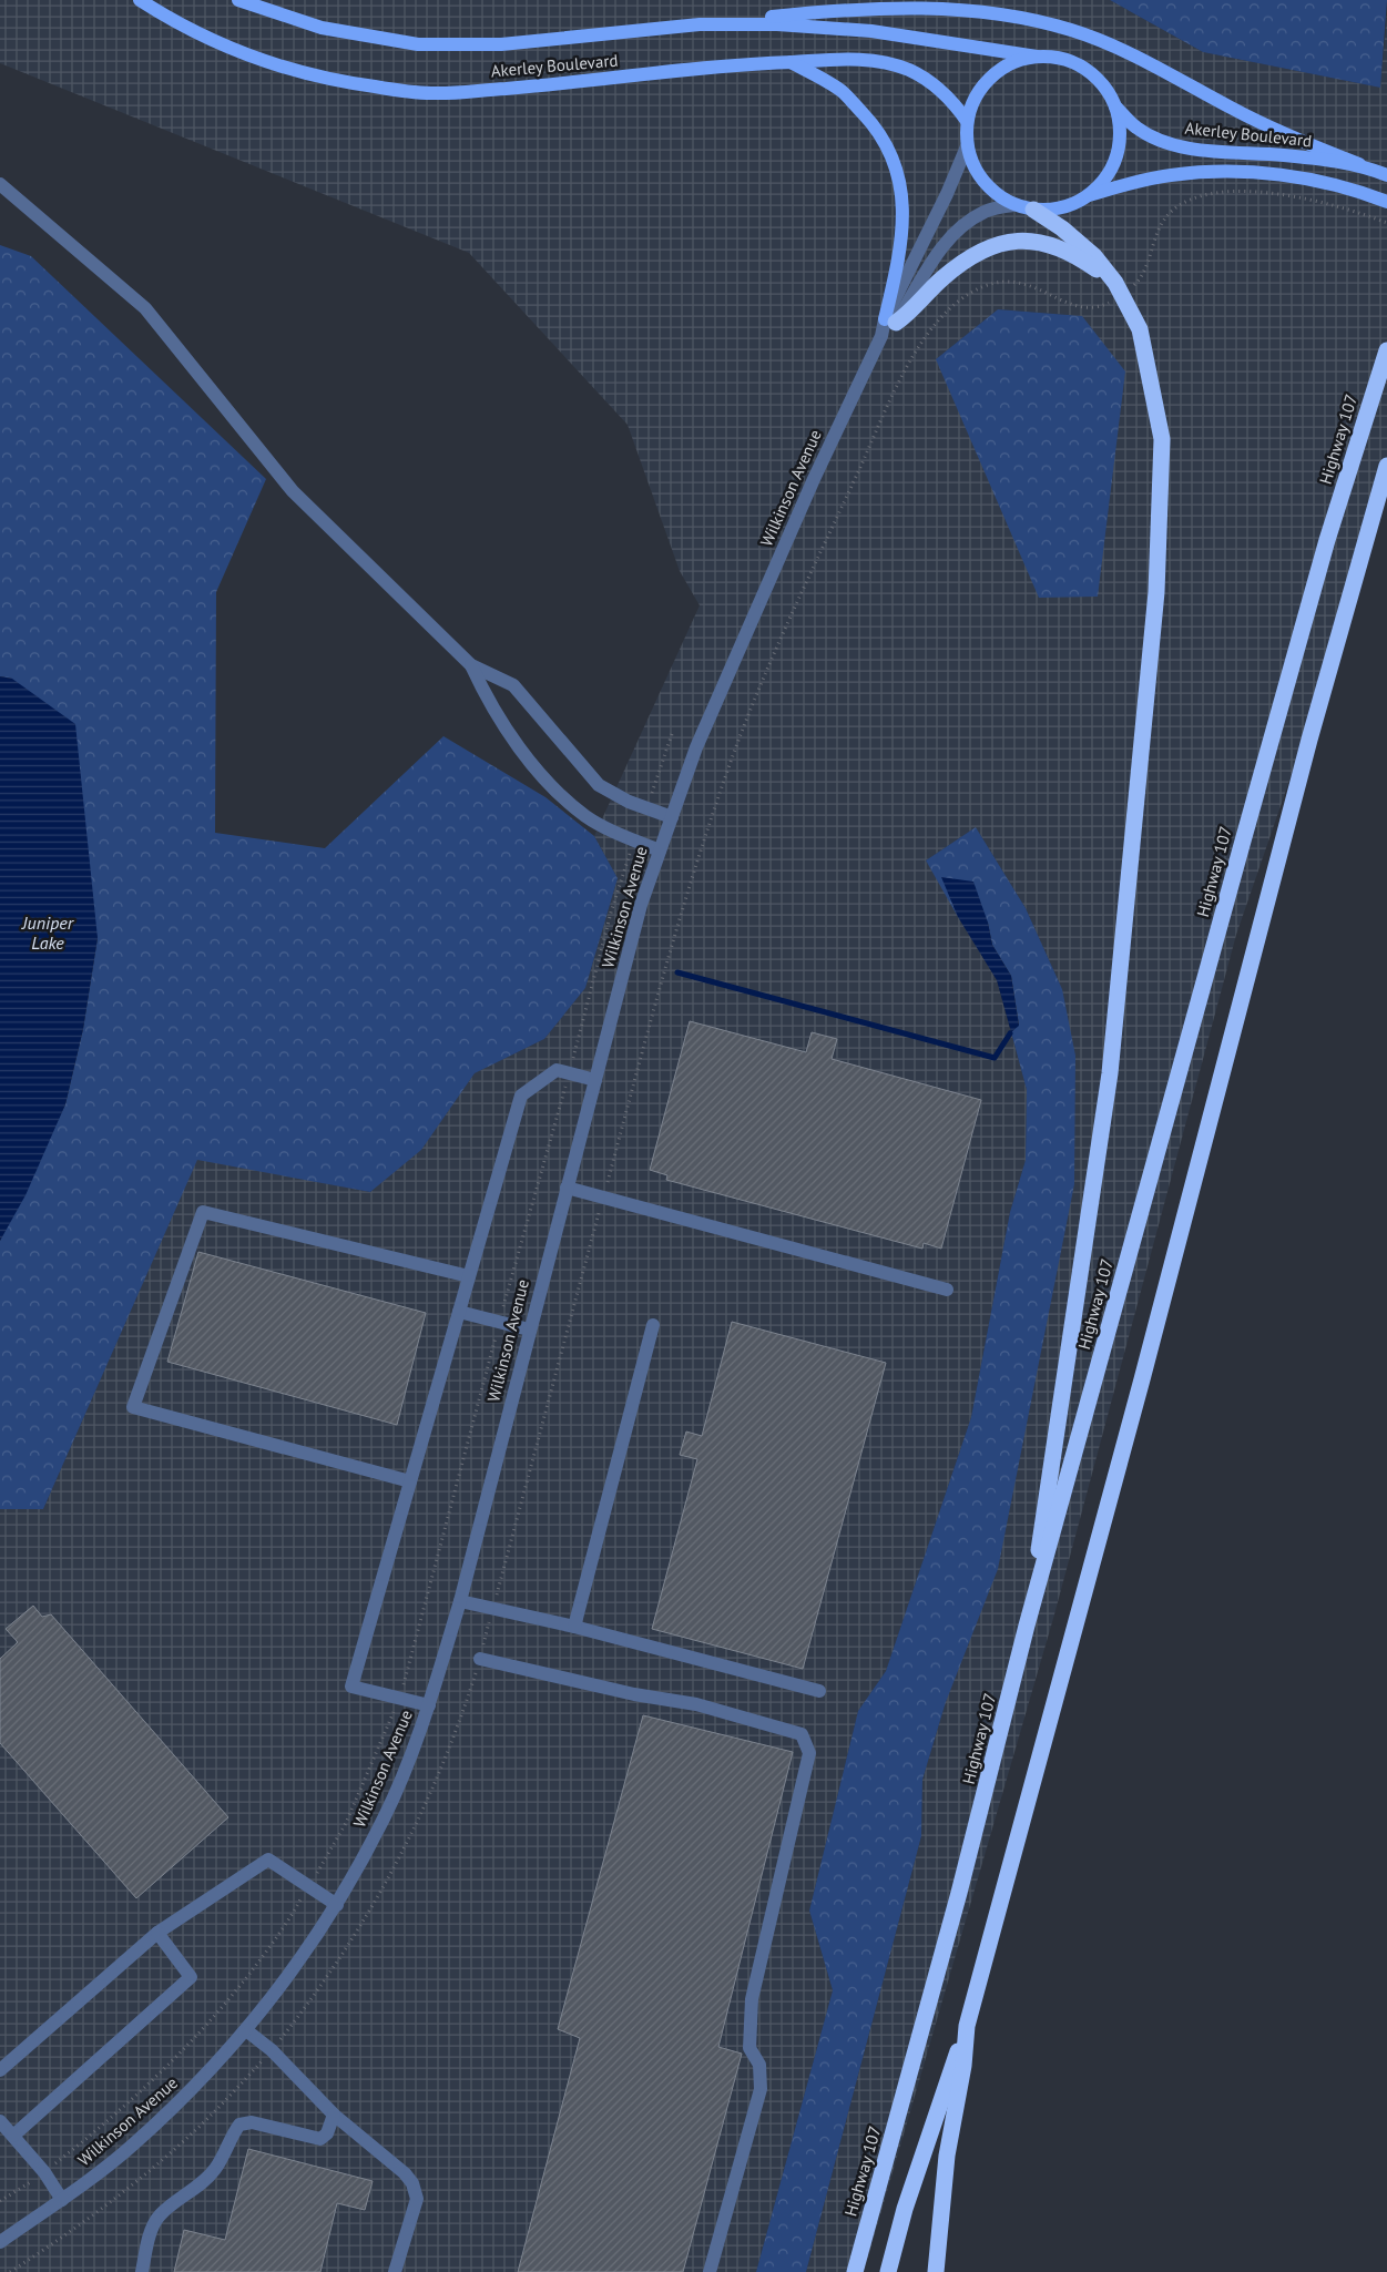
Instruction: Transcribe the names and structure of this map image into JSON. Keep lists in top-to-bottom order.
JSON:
{
  "streets": {
    "highway": ["Highway 107"],
    "main road": ["Akerley Boulevard"],
    "street": ["Wilkinson Avenue"]
  },
  "crossings": [
    ["Akerley Boulevard", "Wilkinson Avenue"]
  ],
  "water": ["Juniper Lake"]
}
